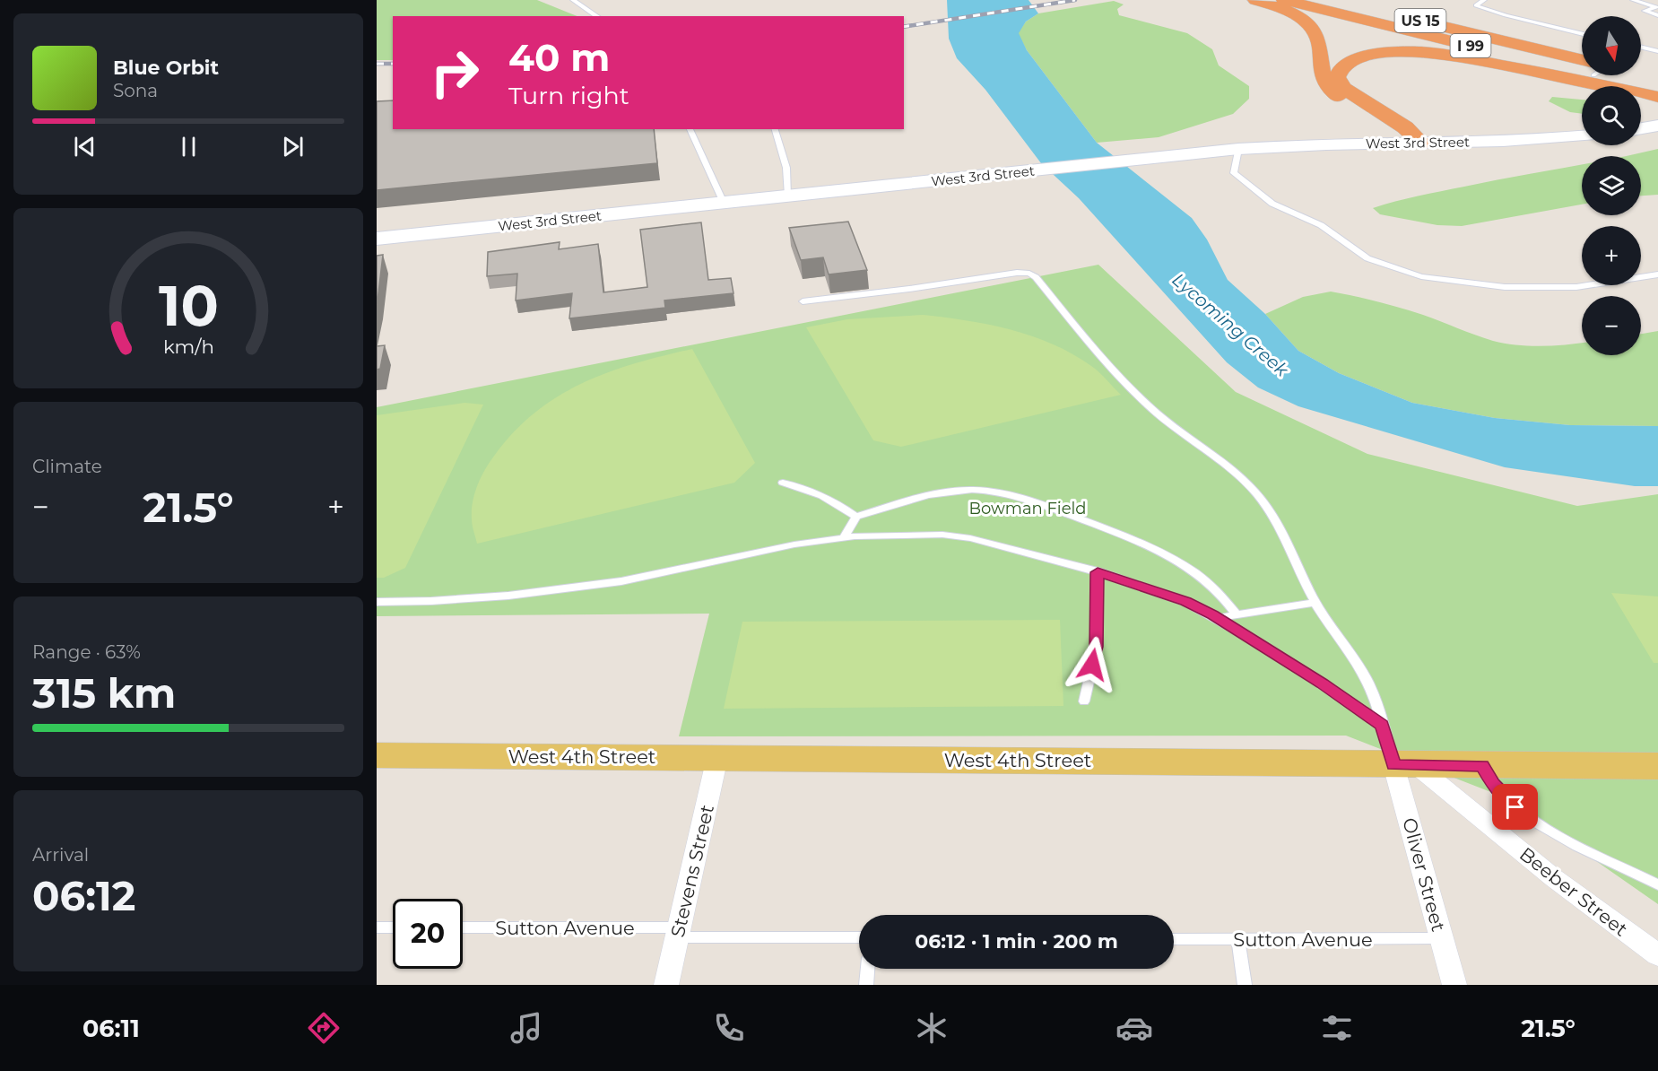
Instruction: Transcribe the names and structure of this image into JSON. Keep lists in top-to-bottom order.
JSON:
{
  "streets": {
    "highway": ["US 15", "I 99"],
    "main road": ["West 3rd Street", "West 4th Street"],
    "street": ["Stevens Street", "Oliver Street", "Beeber Street"],
    "lane": ["Sutton Avenue"]
  },
  "crossings": [
    ["US 15", "I 99"],
    ["West 4th Street", "Stevens Street"],
    ["West 4th Street", "Oliver Street"],
    ["West 4th Street", "Beeber Street"],
    ["Stevens Street", "Sutton Avenue"],
    ["Oliver Street", "Beeber Street"],
    ["Oliver Street", "Sutton Avenue"]
  ],
  "water": ["Lycoming Creek"],
  "parks": ["Bowman Field"],
  "north": "bottom",
  "page": {
    "map_buttons": ["+", "−"],
    "turn": ["40 m", "Turn right"],
    "song": ["Blue Orbit", "Sona"],
    "tile": [
      "Climate",
      ["Range · 63%", "315 km"],
      ["Arrival", "06:12"]
    ],
    "heat": ["−", "21.5°", "+"],
    "limit": "20",
    "trip": "06:12 · 1 min · 200 m",
    "tabs": ["06:11", "21.5°"],
    "gauge": ["10", "km/h"]
  }
}
